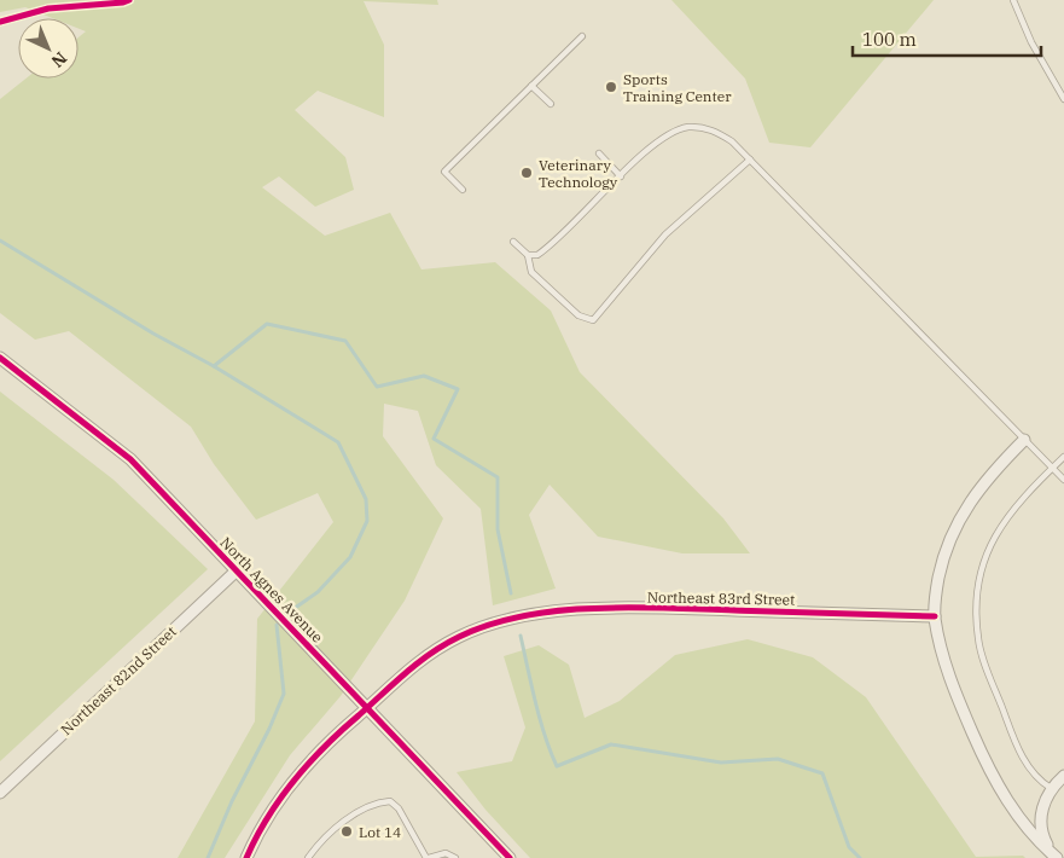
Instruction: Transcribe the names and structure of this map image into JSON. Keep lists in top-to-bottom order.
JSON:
{
  "streets": {
    "street": ["North Agnes Avenue", "Northeast 83rd Street", "Northeast 82nd Street"]
  },
  "crossings": [
    ["North Agnes Avenue", "Northeast 83rd Street"],
    ["North Agnes Avenue", "Northeast 82nd Street"]
  ],
  "places": ["Sports Training Center", "Veterinary Technology", "Lot 14"],
  "scale_bar": "100 m",
  "north": "bottom right"
}
